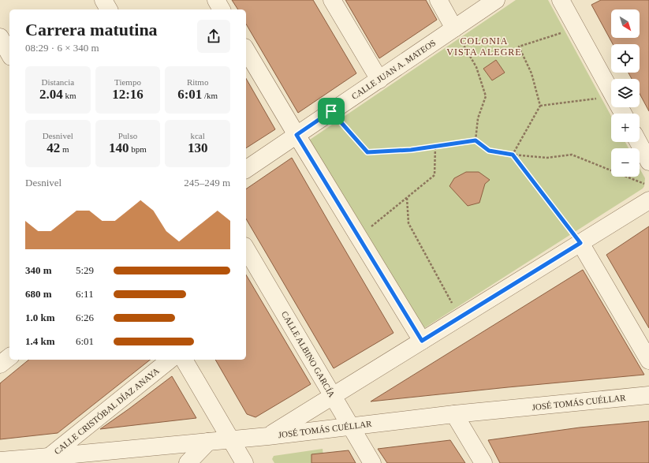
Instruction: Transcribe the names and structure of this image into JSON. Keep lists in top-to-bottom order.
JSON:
{
  "streets": {
    "street": [
      "CALLE JUAN A. MATEOS",
      "CALLE ALBINO GARCÍA",
      "JOSÉ TOMÁS CUÉLLAR",
      "CALLE CRISTÓBAL DÍAZ ANAYA"
    ]
  },
  "crossings": [
    ["CALLE ALBINO GARCÍA", "JOSÉ TOMÁS CUÉLLAR"],
    ["JOSÉ TOMÁS CUÉLLAR", "CALLE CRISTÓBAL DÍAZ ANAYA"]
  ],
  "districts": ["COLONIA VISTA ALEGRE"],
  "north": "bottom right",
  "page": {
    "map_buttons": ["+", "−"],
    "heading": ["Carrera matutina", "08:29 · 6 × 340 m"],
    "stats": [
      ["Distancia", "2.04 km"],
      ["Tiempo", "12:16"],
      ["Ritmo", "6:01 /km"],
      ["Desnivel", "42 m"],
      ["Pulso", "140 bpm"],
      ["kcal", "130"]
    ],
    "chart": ["Desnivel", "245–249 m"],
    "list": [
      {
        "name": "340 m",
        "note": "5:29"
      },
      {
        "name": "680 m",
        "note": "6:11"
      },
      {
        "name": "1.0 km",
        "note": "6:26"
      },
      {
        "name": "1.4 km",
        "note": "6:01"
      }
    ]
  }
}
